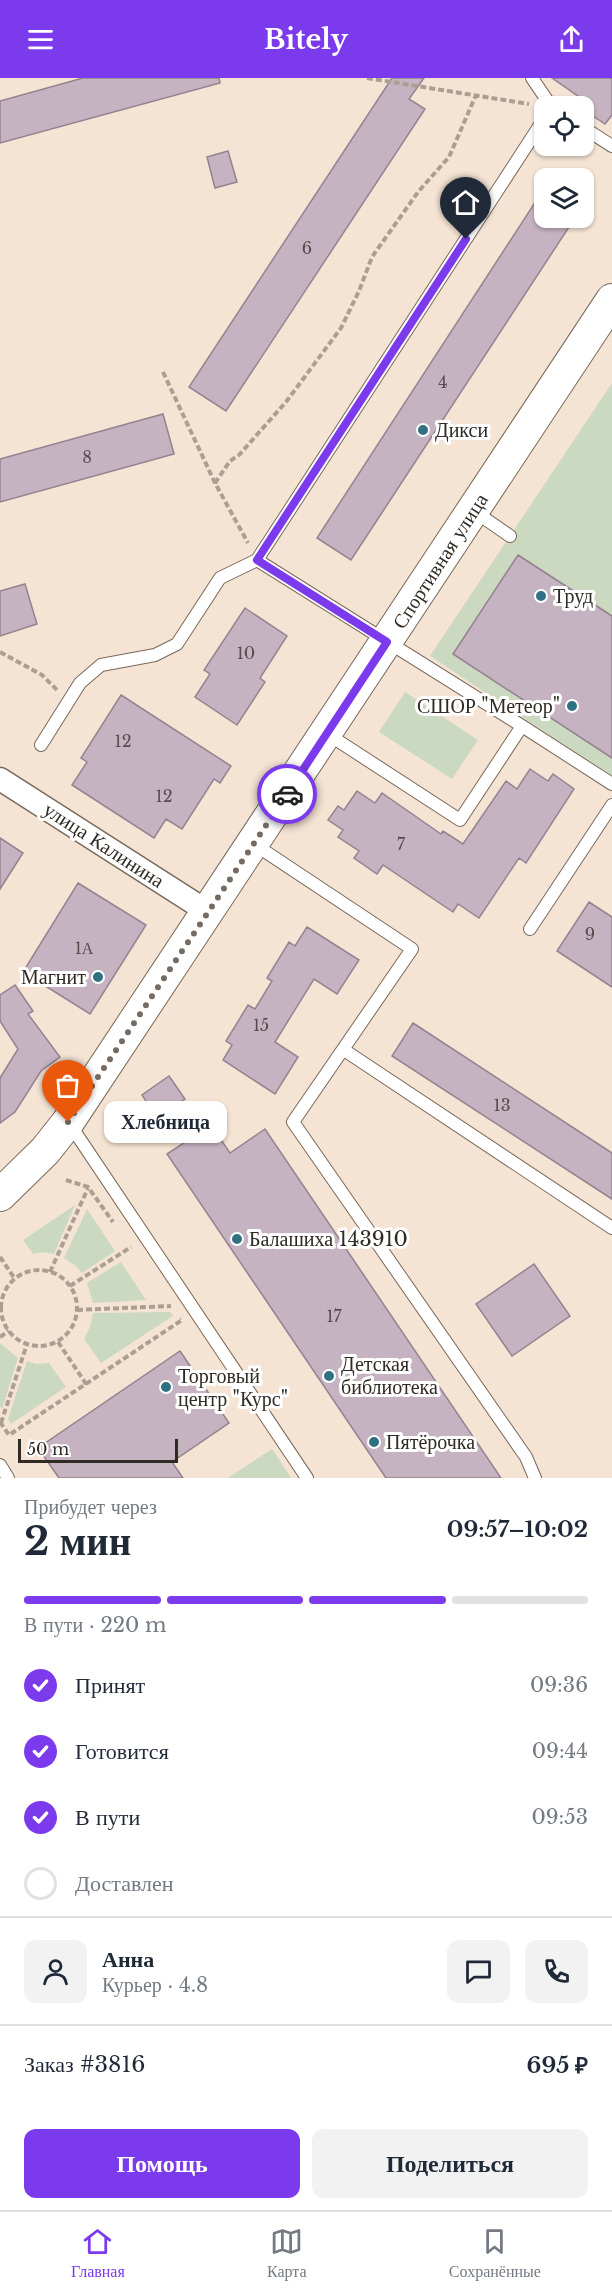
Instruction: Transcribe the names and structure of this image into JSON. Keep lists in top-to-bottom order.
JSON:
{
  "streets": {
    "main road": ["Спортивная улица"],
    "street": ["улица Калинина"]
  },
  "crossings": [
    ["Спортивная улица", "улица Калинина"]
  ],
  "places": [
    "Дикси",
    "Труд",
    "СШОР \"Метеор\"",
    "Магнит",
    "Хлебница",
    "Балашиха 143910",
    "Детская библиотека",
    "Торговый центр \"Курс\"",
    "Пятёрочка"
  ],
  "house_numbers": [
    "6",
    "4",
    "8",
    "10",
    "12",
    "12",
    "7",
    "9",
    "1А",
    "15",
    "13",
    "17"
  ],
  "scale_bar": "50 m",
  "page": {
    "header": "Bitely",
    "bubble": "Хлебница",
    "scale": "50 m",
    "heading": ["2 мин", "Прибудет через", "09:57–10:02"],
    "panel": [
      "Анна",
      "Курьер · 4.8",
      "Заказ #3816",
      "695 ₽"
    ],
    "bar": "В пути · 220 m",
    "list": [
      ["Принят", "09:36"],
      ["Готовится", "09:44"],
      ["В пути", "09:53"],
      "Доставлен"
    ],
    "buttons": ["Помощь", "Поделиться"],
    "tabs": ["Главная", "Карта", "Сохранённые"]
  }
}
